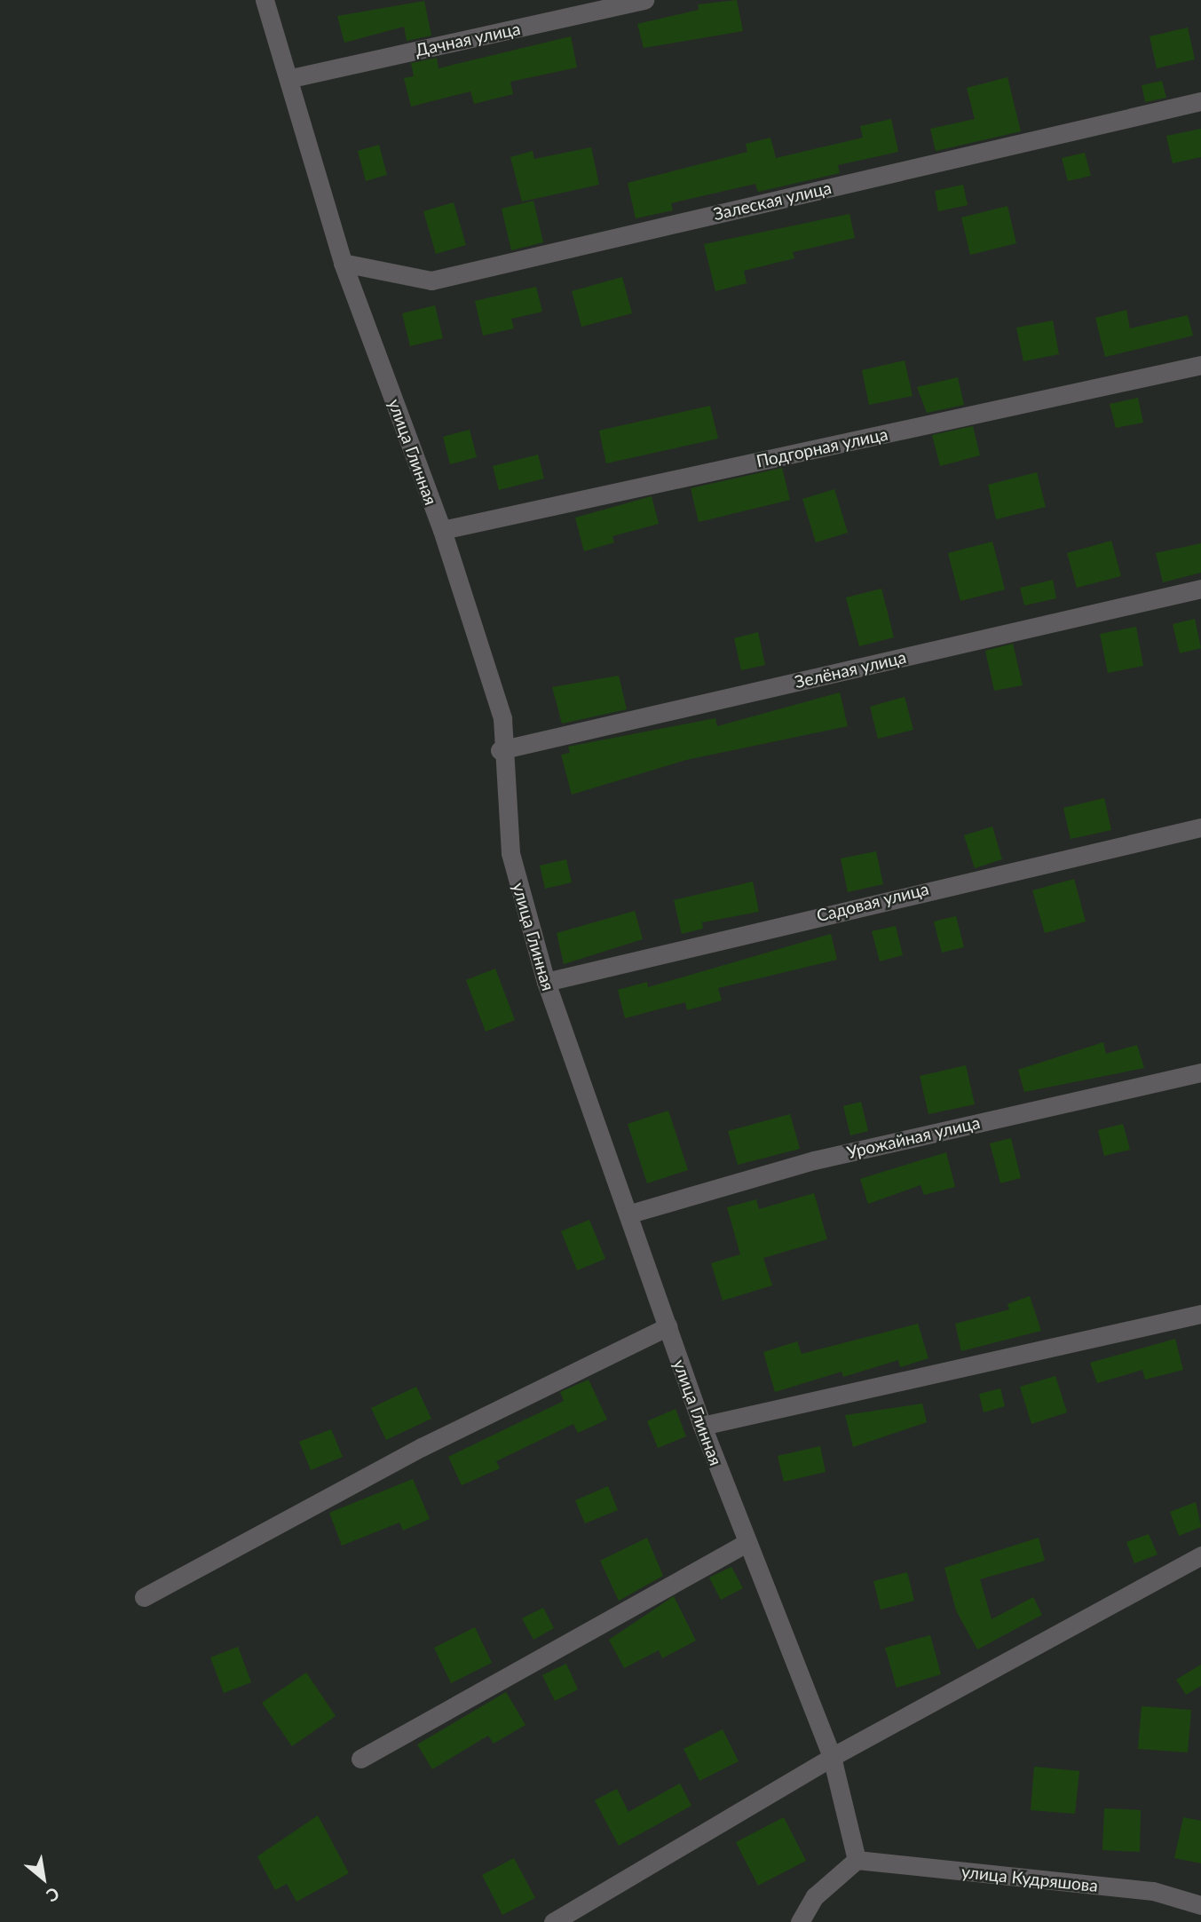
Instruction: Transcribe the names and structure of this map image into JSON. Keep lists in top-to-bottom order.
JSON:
{
  "streets": {
    "street": [
      "Дачная улица",
      "Залеская улица",
      "Подгорная улица",
      "улица Глинная",
      "Зелёная улица",
      "Садовая улица",
      "Урожайная улица",
      "улица Кудряшова"
    ]
  },
  "crossings": [
    ["Дачная улица", "улица Глинная"],
    ["Залеская улица", "улица Глинная"],
    ["Подгорная улица", "улица Глинная"],
    ["улица Глинная", "Зелёная улица"],
    ["улица Глинная", "Садовая улица"],
    ["улица Глинная", "Урожайная улица"],
    ["улица Глинная", "улица Кудряшова"]
  ],
  "north": "bottom right"
}
